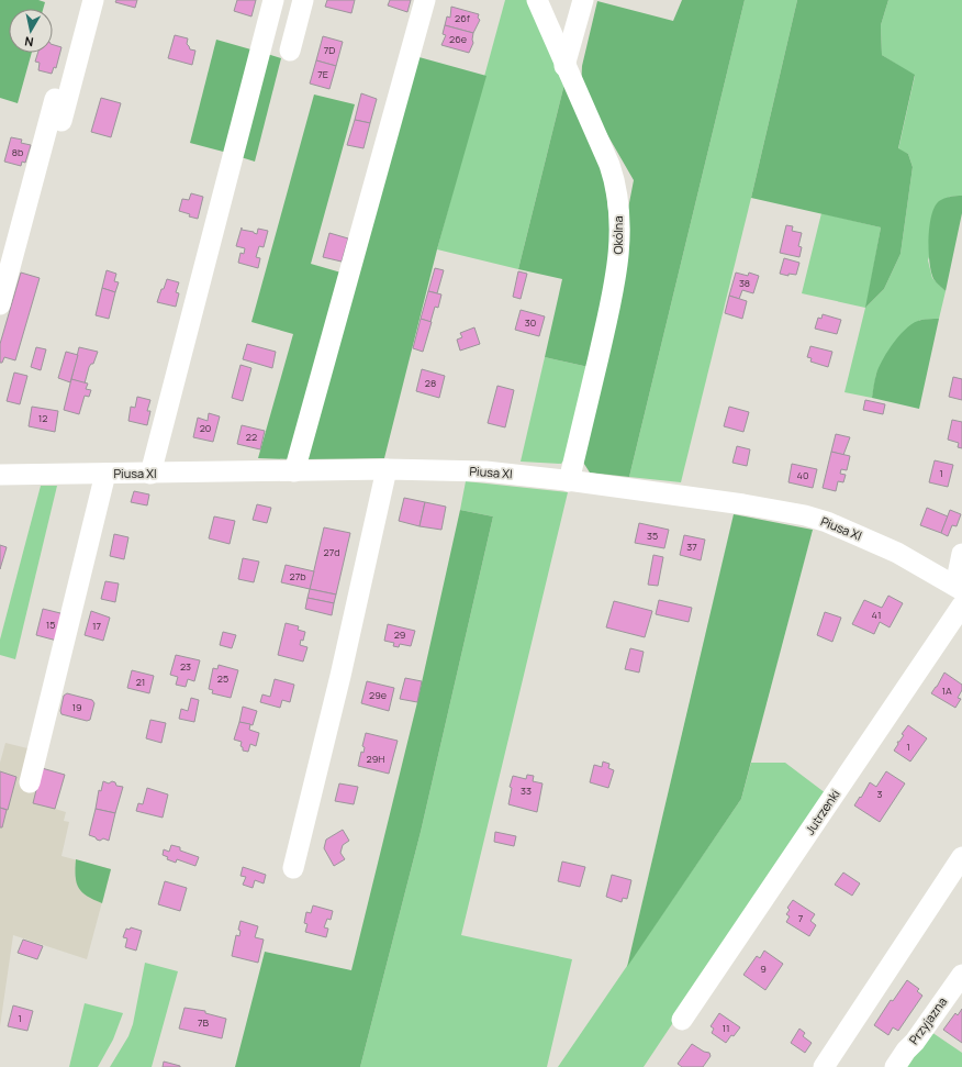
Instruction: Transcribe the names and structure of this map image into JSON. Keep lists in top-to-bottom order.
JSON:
{
  "streets": {
    "street": [
      "Okólna",
      "Piusa XI",
      "Jutrzenki",
      "Przyjazna"
    ]
  },
  "crossings": [
    ["Okólna", "Piusa XI"]
  ],
  "house_numbers": [
    "26f",
    "26e",
    "7D",
    "7E",
    "8b",
    "38",
    "30",
    "28",
    "12",
    "20",
    "22",
    "1",
    "40",
    "35",
    "37",
    "27d",
    "27b",
    "41",
    "15",
    "17",
    "29",
    "23",
    "25",
    "21",
    "1A",
    "29e",
    "19",
    "1",
    "29H",
    "33",
    "3",
    "7",
    "9",
    "1",
    "7B",
    "11"
  ],
  "north": "bottom"
}
